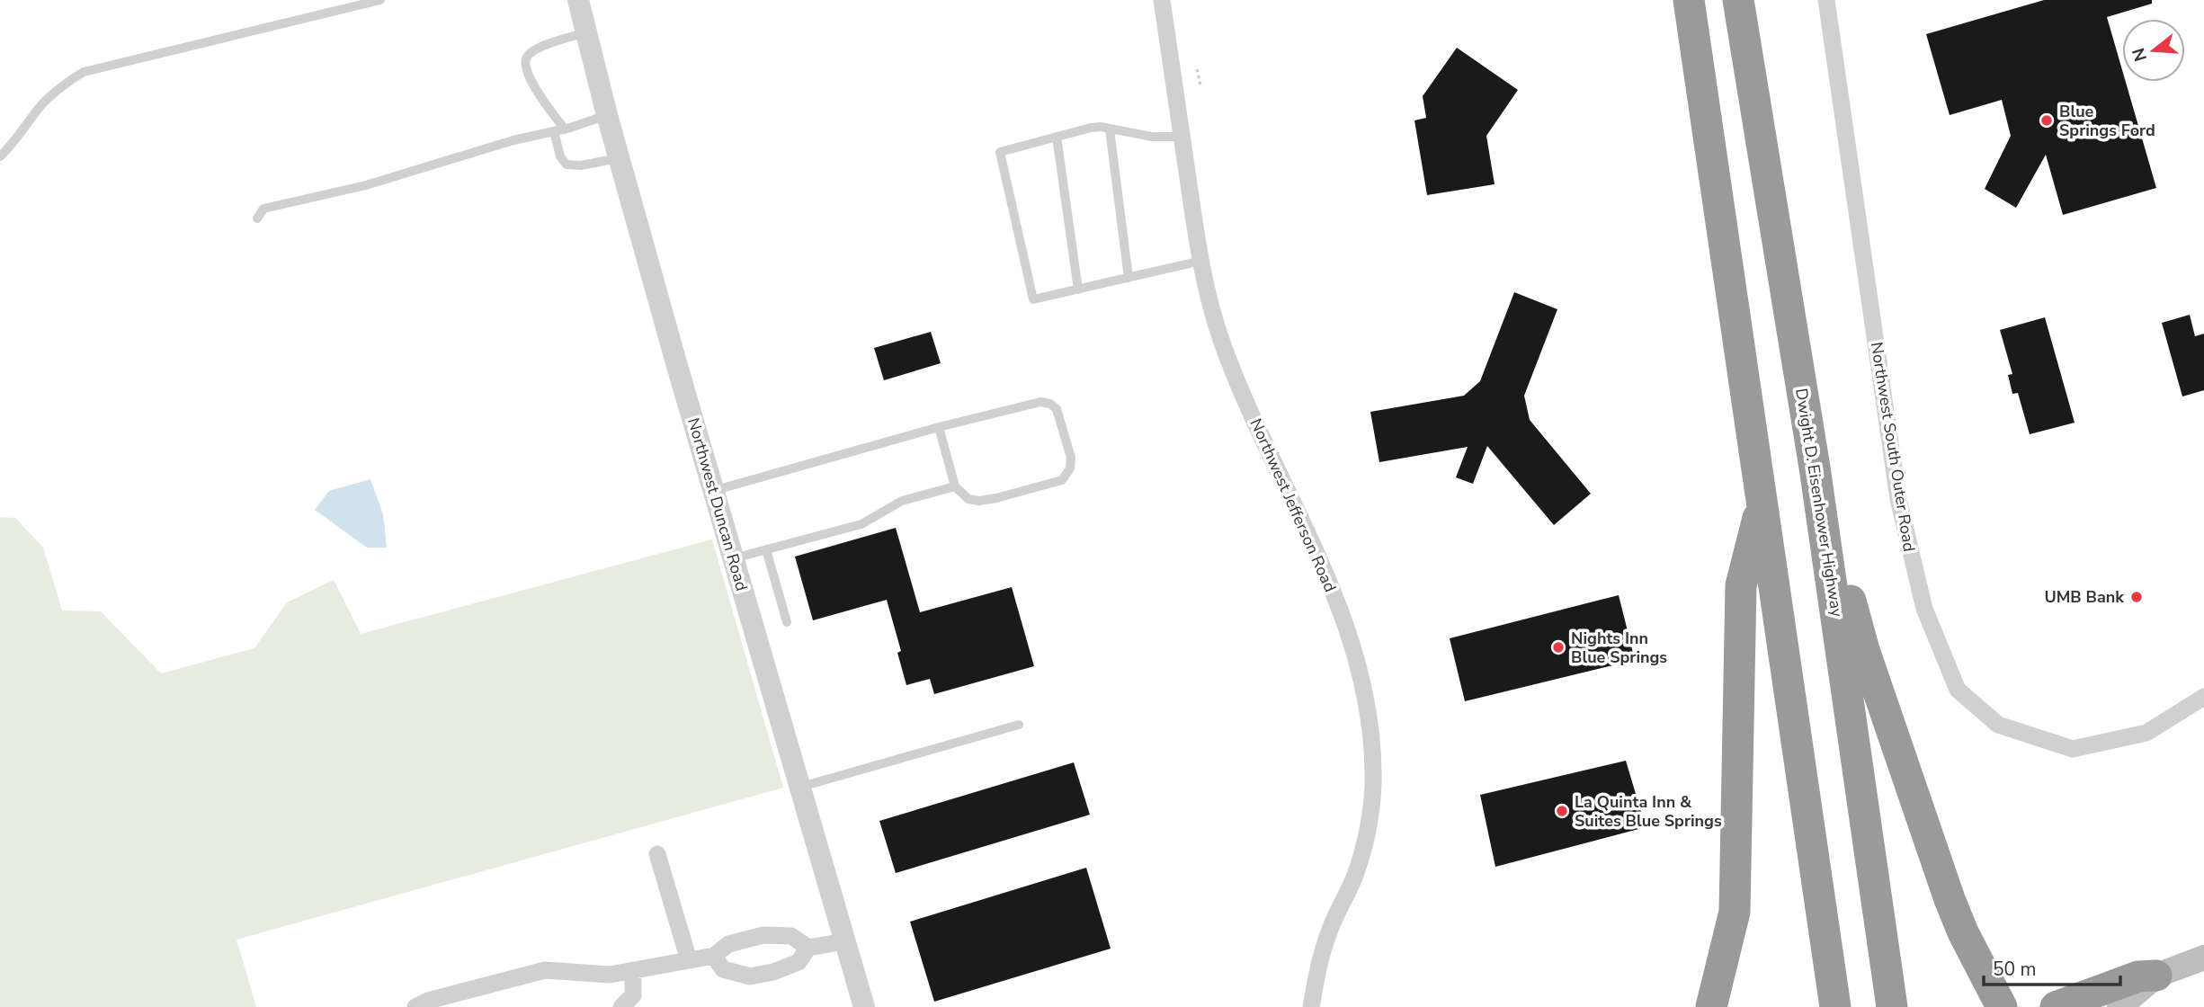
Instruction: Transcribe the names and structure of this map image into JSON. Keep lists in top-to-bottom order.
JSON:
{
  "streets": {
    "highway": ["Dwight D. Eisenhower Highway"],
    "street": ["Northwest South Outer Road", "Northwest Duncan Road", "Northwest Jefferson Road"]
  },
  "places": [
    "Blue Springs Ford",
    "UMB Bank",
    "Nights Inn Blue Springs",
    "La Quinta Inn & Suites Blue Springs"
  ],
  "scale_bar": "50 m",
  "north": "left"
}
